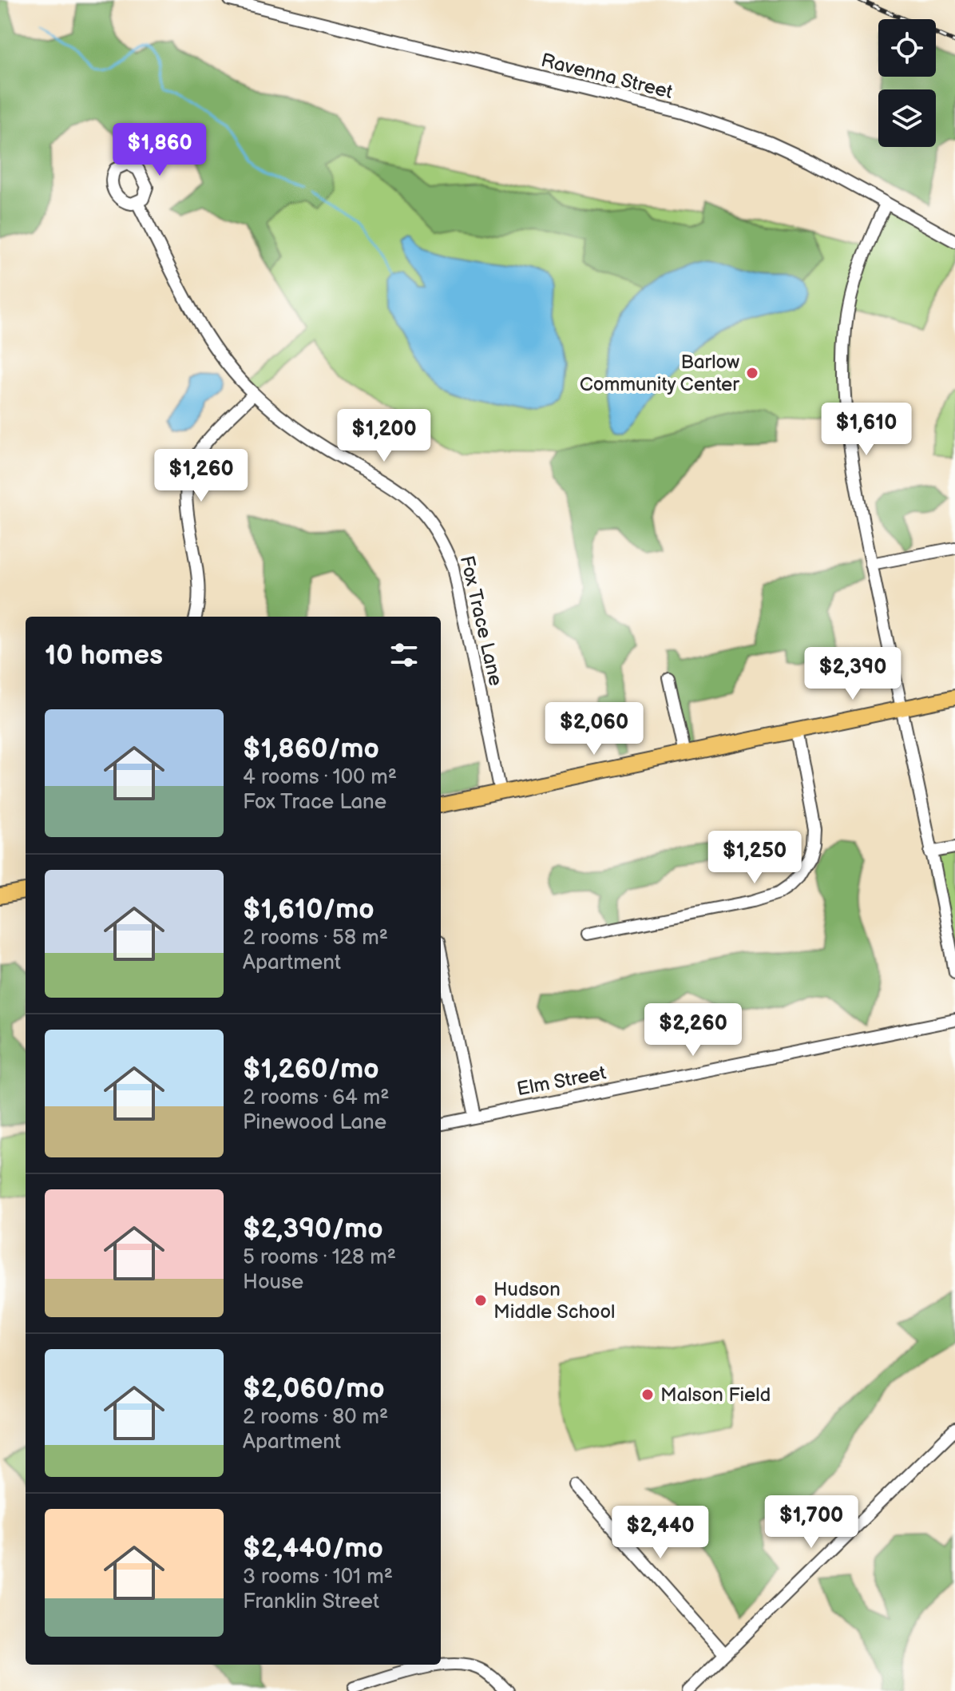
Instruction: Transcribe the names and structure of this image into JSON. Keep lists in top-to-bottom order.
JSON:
{
  "streets": {
    "street": ["Ravenna Street", "Fox Trace Lane", "Elm Street"]
  },
  "places": ["Barlow Community Center", "Hudson Middle School", "Malson Field"],
  "page": {
    "price": [
      "$1,860",
      "$1,610",
      "$1,200",
      "$1,260",
      "$2,390",
      "$2,060",
      "$1,250",
      "$2,260",
      "$1,700",
      "$2,440"
    ],
    "heading": "10 homes",
    "list": [
      {
        "name": "$1,860/mo",
        "note": "4 rooms · 100 m² · Fox Trace Lane"
      },
      {
        "name": "$1,610/mo",
        "note": "2 rooms · 58 m² · Apartment"
      },
      {
        "name": "$1,260/mo",
        "note": "2 rooms · 64 m² · Pinewood Lane"
      },
      {
        "name": "$2,390/mo",
        "note": "5 rooms · 128 m² · House"
      },
      {
        "name": "$2,060/mo",
        "note": "2 rooms · 80 m² · Apartment"
      },
      {
        "name": "$2,440/mo",
        "note": "3 rooms · 101 m² · Franklin Street"
      }
    ]
  }
}
